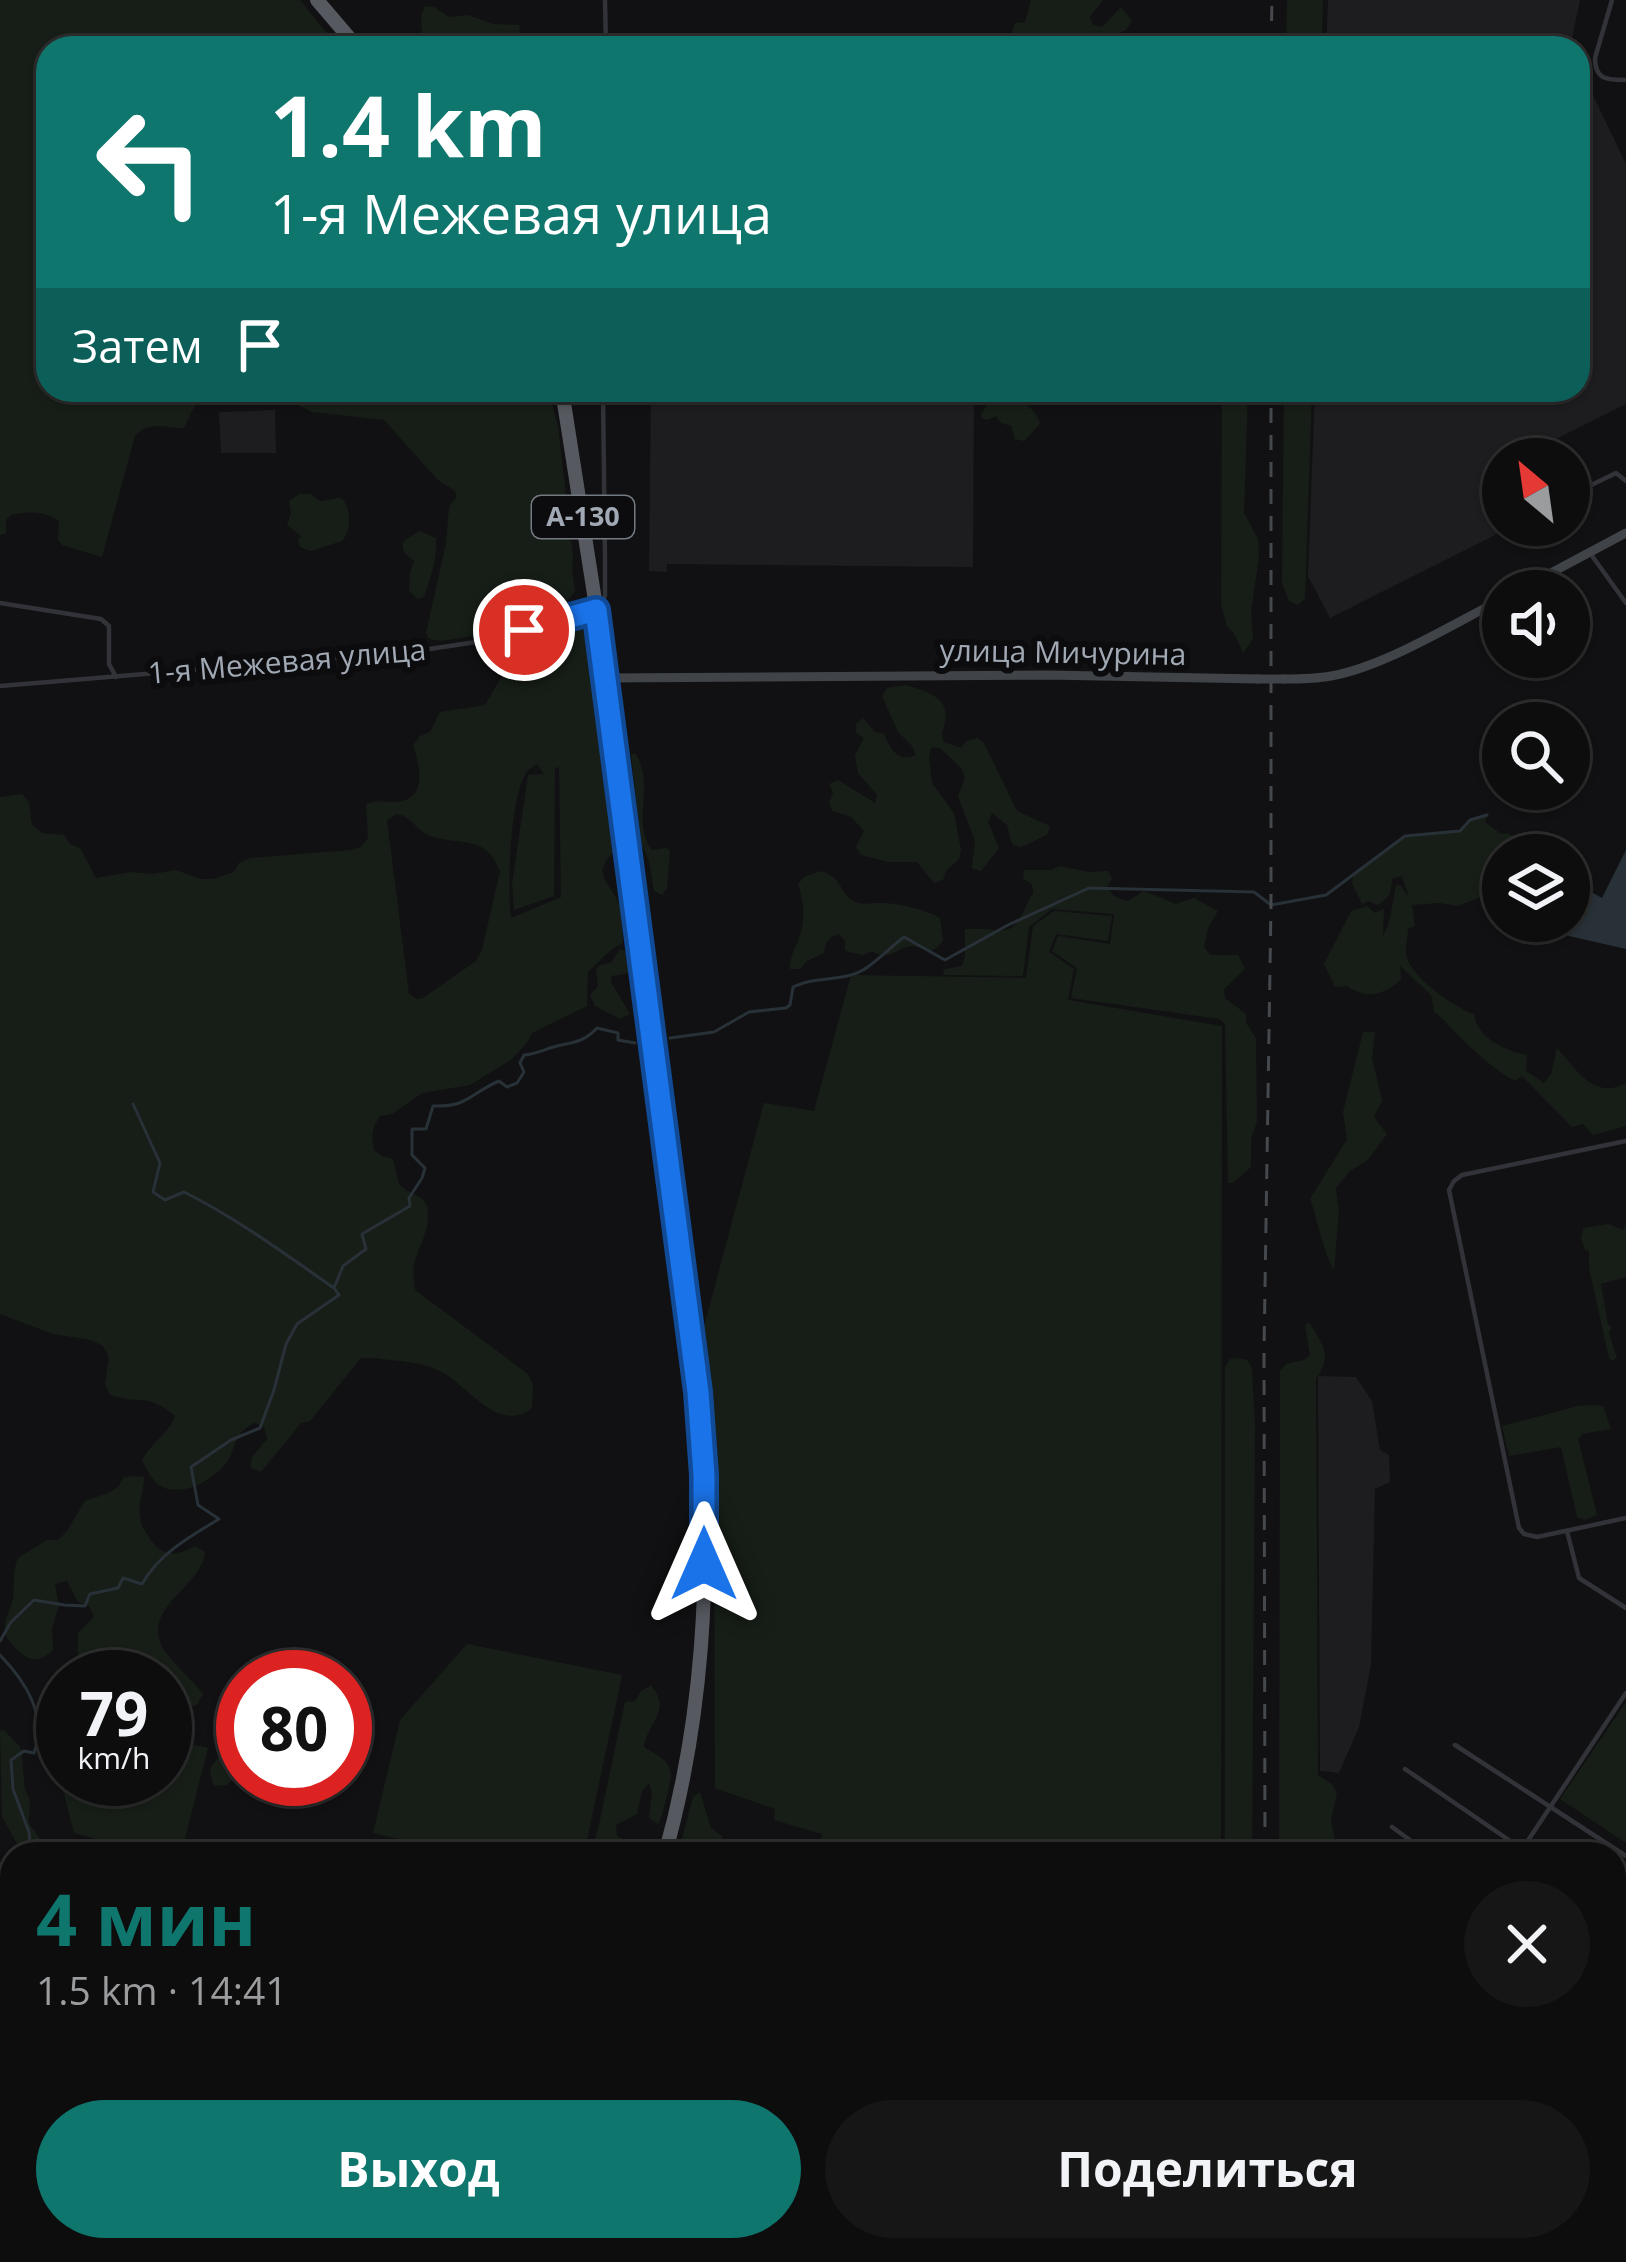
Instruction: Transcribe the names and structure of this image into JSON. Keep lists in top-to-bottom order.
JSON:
{
  "streets": {
    "highway": ["А-130"],
    "main road": ["улица Мичурина"],
    "street": ["1-я Межевая улица"]
  },
  "crossings": [
    ["А-130", "улица Мичурина"],
    ["А-130", "1-я Межевая улица"]
  ],
  "north": "top left",
  "page": {
    "turn": ["1.4 km", "1-я Межевая улица"],
    "then": "Затем",
    "speed": "79 km/h",
    "limit": "80",
    "heading": ["4 мин", "1.5 km · 14:41"],
    "buttons": ["Выход", "Поделиться"]
  }
}
